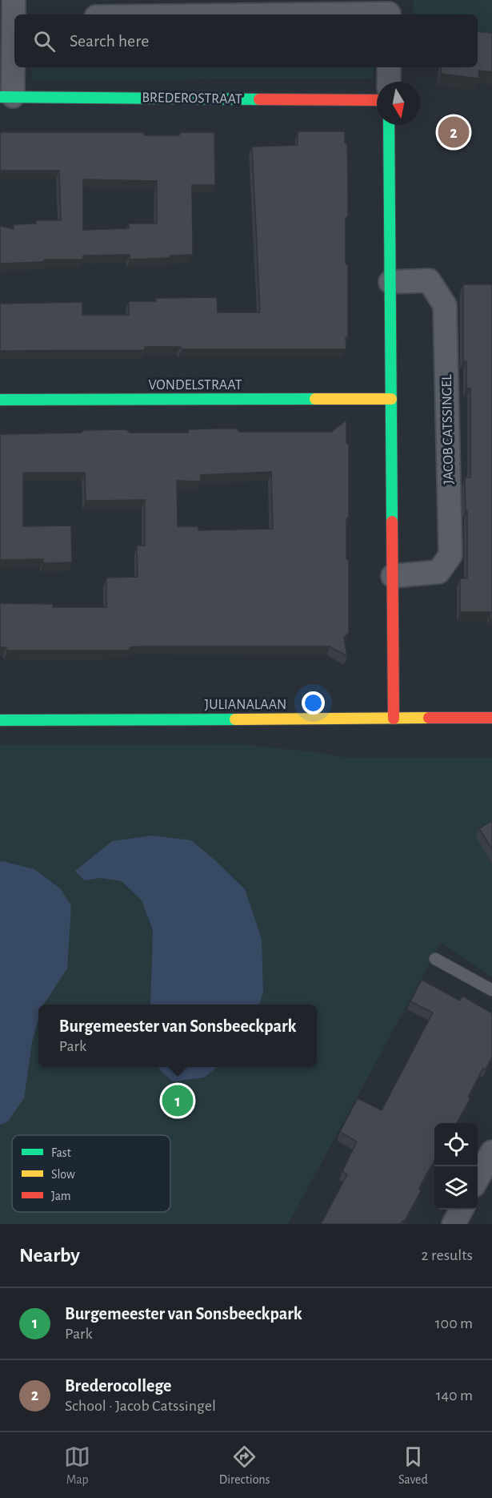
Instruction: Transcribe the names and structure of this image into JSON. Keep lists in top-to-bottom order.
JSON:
{
  "streets": {
    "street": [
      "BREDEROSTRAAT",
      "VONDELSTRAAT",
      "JACOB CATSSINGEL",
      "JULIANALAAN"
    ]
  },
  "legend": ["Fast", "Slow", "Jam"],
  "north": "bottom",
  "page": {
    "search": "Search here",
    "pins": ["2", "1"],
    "popup": ["Burgemeester van Sonsbeeckpark", "Park"],
    "heading": ["Nearby", "2 results"],
    "list": [
      {
        "mark": "1",
        "name": "Burgemeester van Sonsbeeckpark",
        "note": "Park",
        "value": "100 m"
      },
      {
        "mark": "2",
        "name": "Brederocollege",
        "note": "School · Jacob Catssingel",
        "value": "140 m"
      }
    ],
    "nav": ["Map", "Directions", "Saved"]
  }
}
